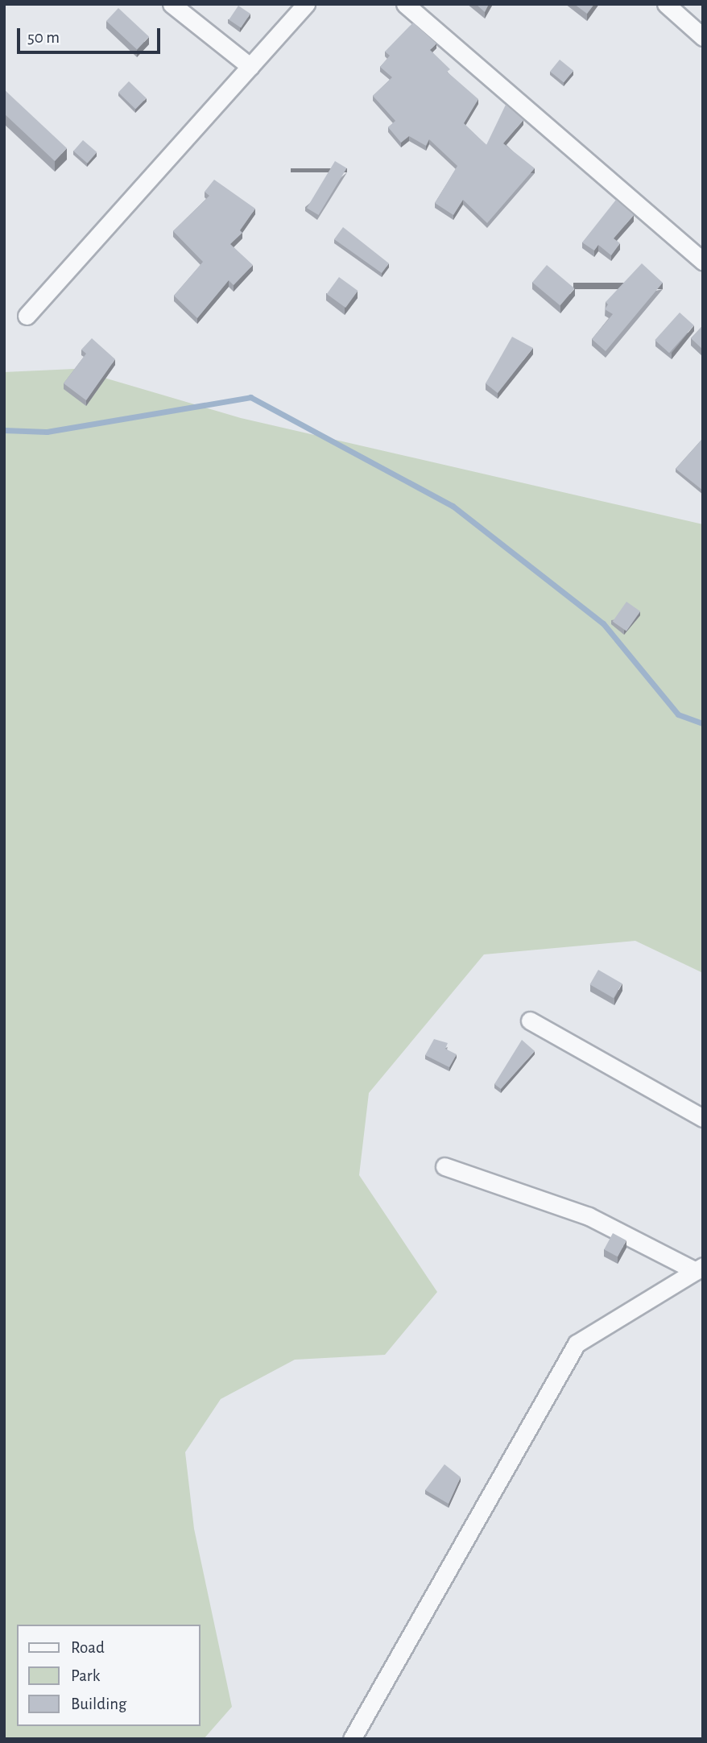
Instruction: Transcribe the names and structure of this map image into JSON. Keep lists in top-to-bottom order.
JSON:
{
  "legend": ["Road", "Park", "Building"],
  "scale_bar": "50 m"
}
